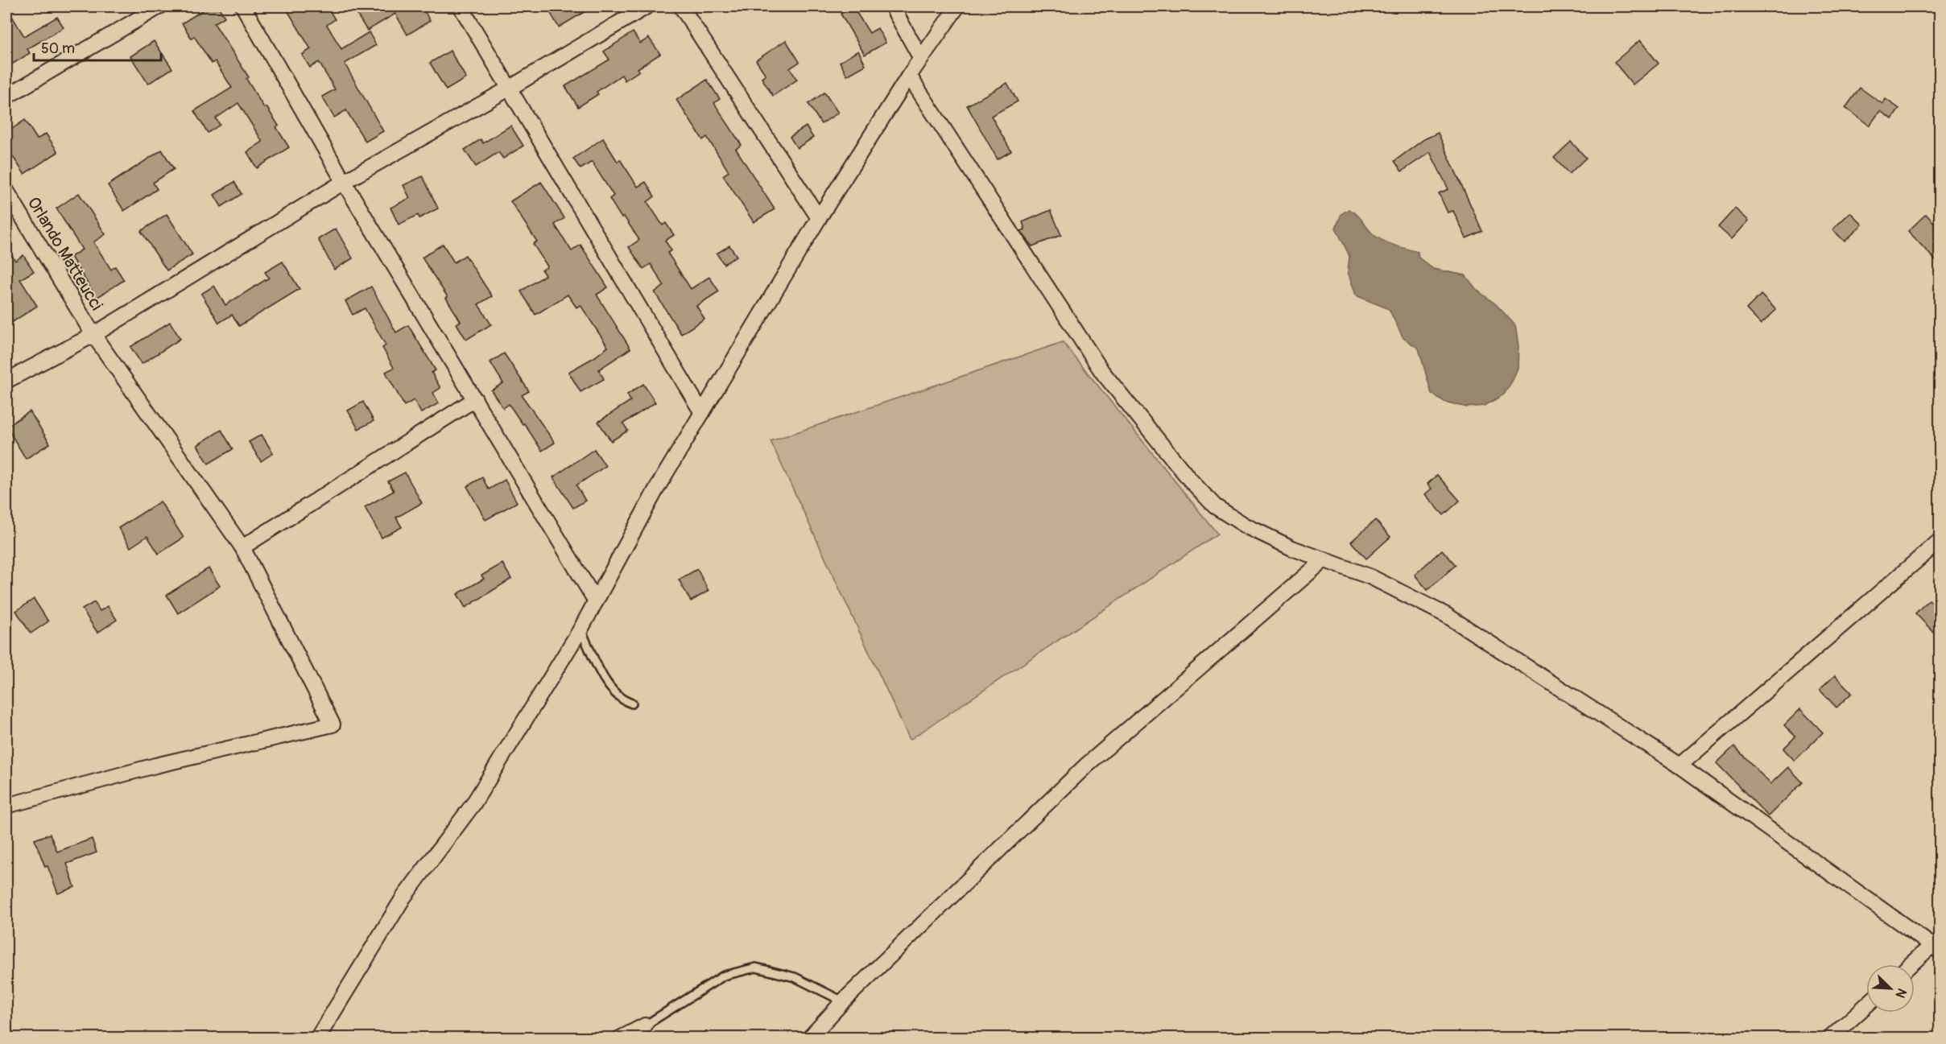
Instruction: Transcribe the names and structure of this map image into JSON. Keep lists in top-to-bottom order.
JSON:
{
  "streets": {
    "street": ["Orlando Matteucci"]
  },
  "scale_bar": "50 m",
  "north": "bottom right"
}
